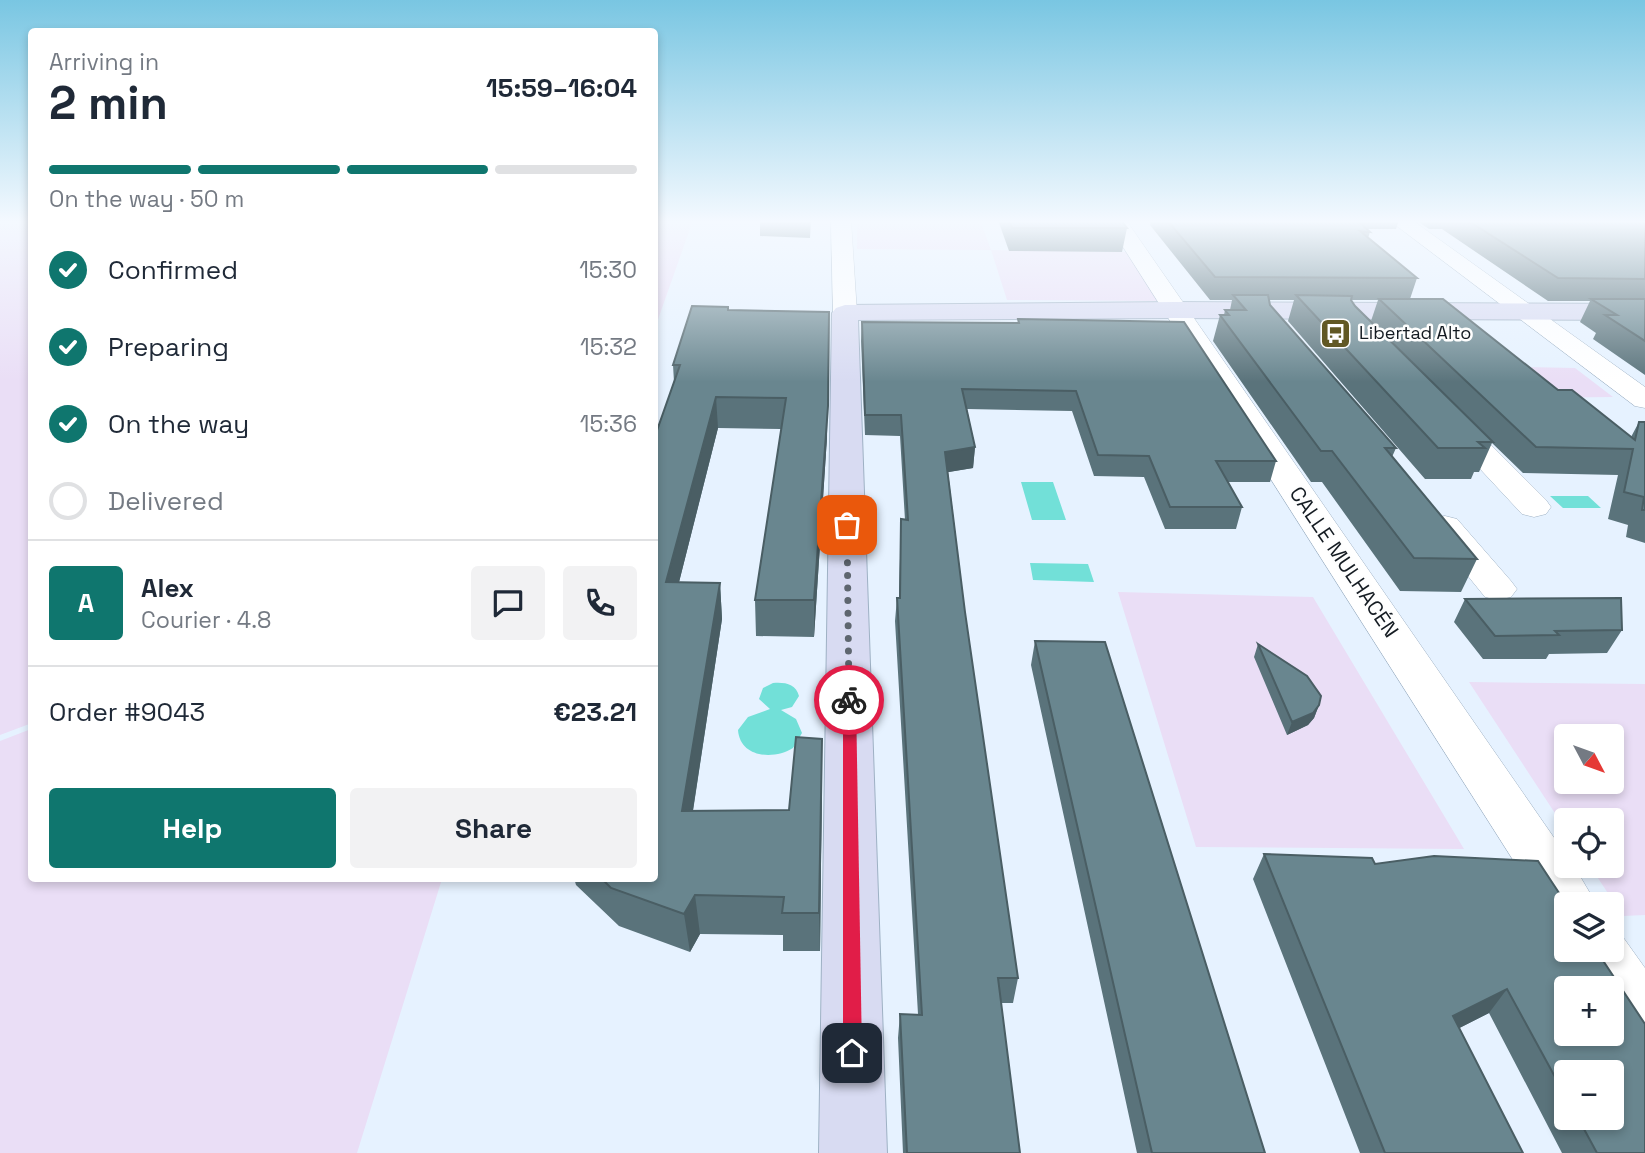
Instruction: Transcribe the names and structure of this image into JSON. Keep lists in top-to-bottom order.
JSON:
{
  "streets": {
    "street": ["CALLE MULHACÉN"]
  },
  "places": {
    "bus stop": ["Libertad Alto"]
  },
  "north": "bottom right",
  "page": {
    "heading": ["2 min", "Arriving in", "15:59–16:04"],
    "panel": [
      "Alex",
      "Courier · 4.8",
      "Order #9043",
      "€23.21"
    ],
    "bar": "On the way · 50 m",
    "list": [
      ["Confirmed", "15:30"],
      ["Preparing", "15:32"],
      ["On the way", "15:36"],
      "Delivered"
    ],
    "round": "A",
    "map_buttons": ["+", "−"],
    "buttons": ["Help", "Share"]
  }
}
